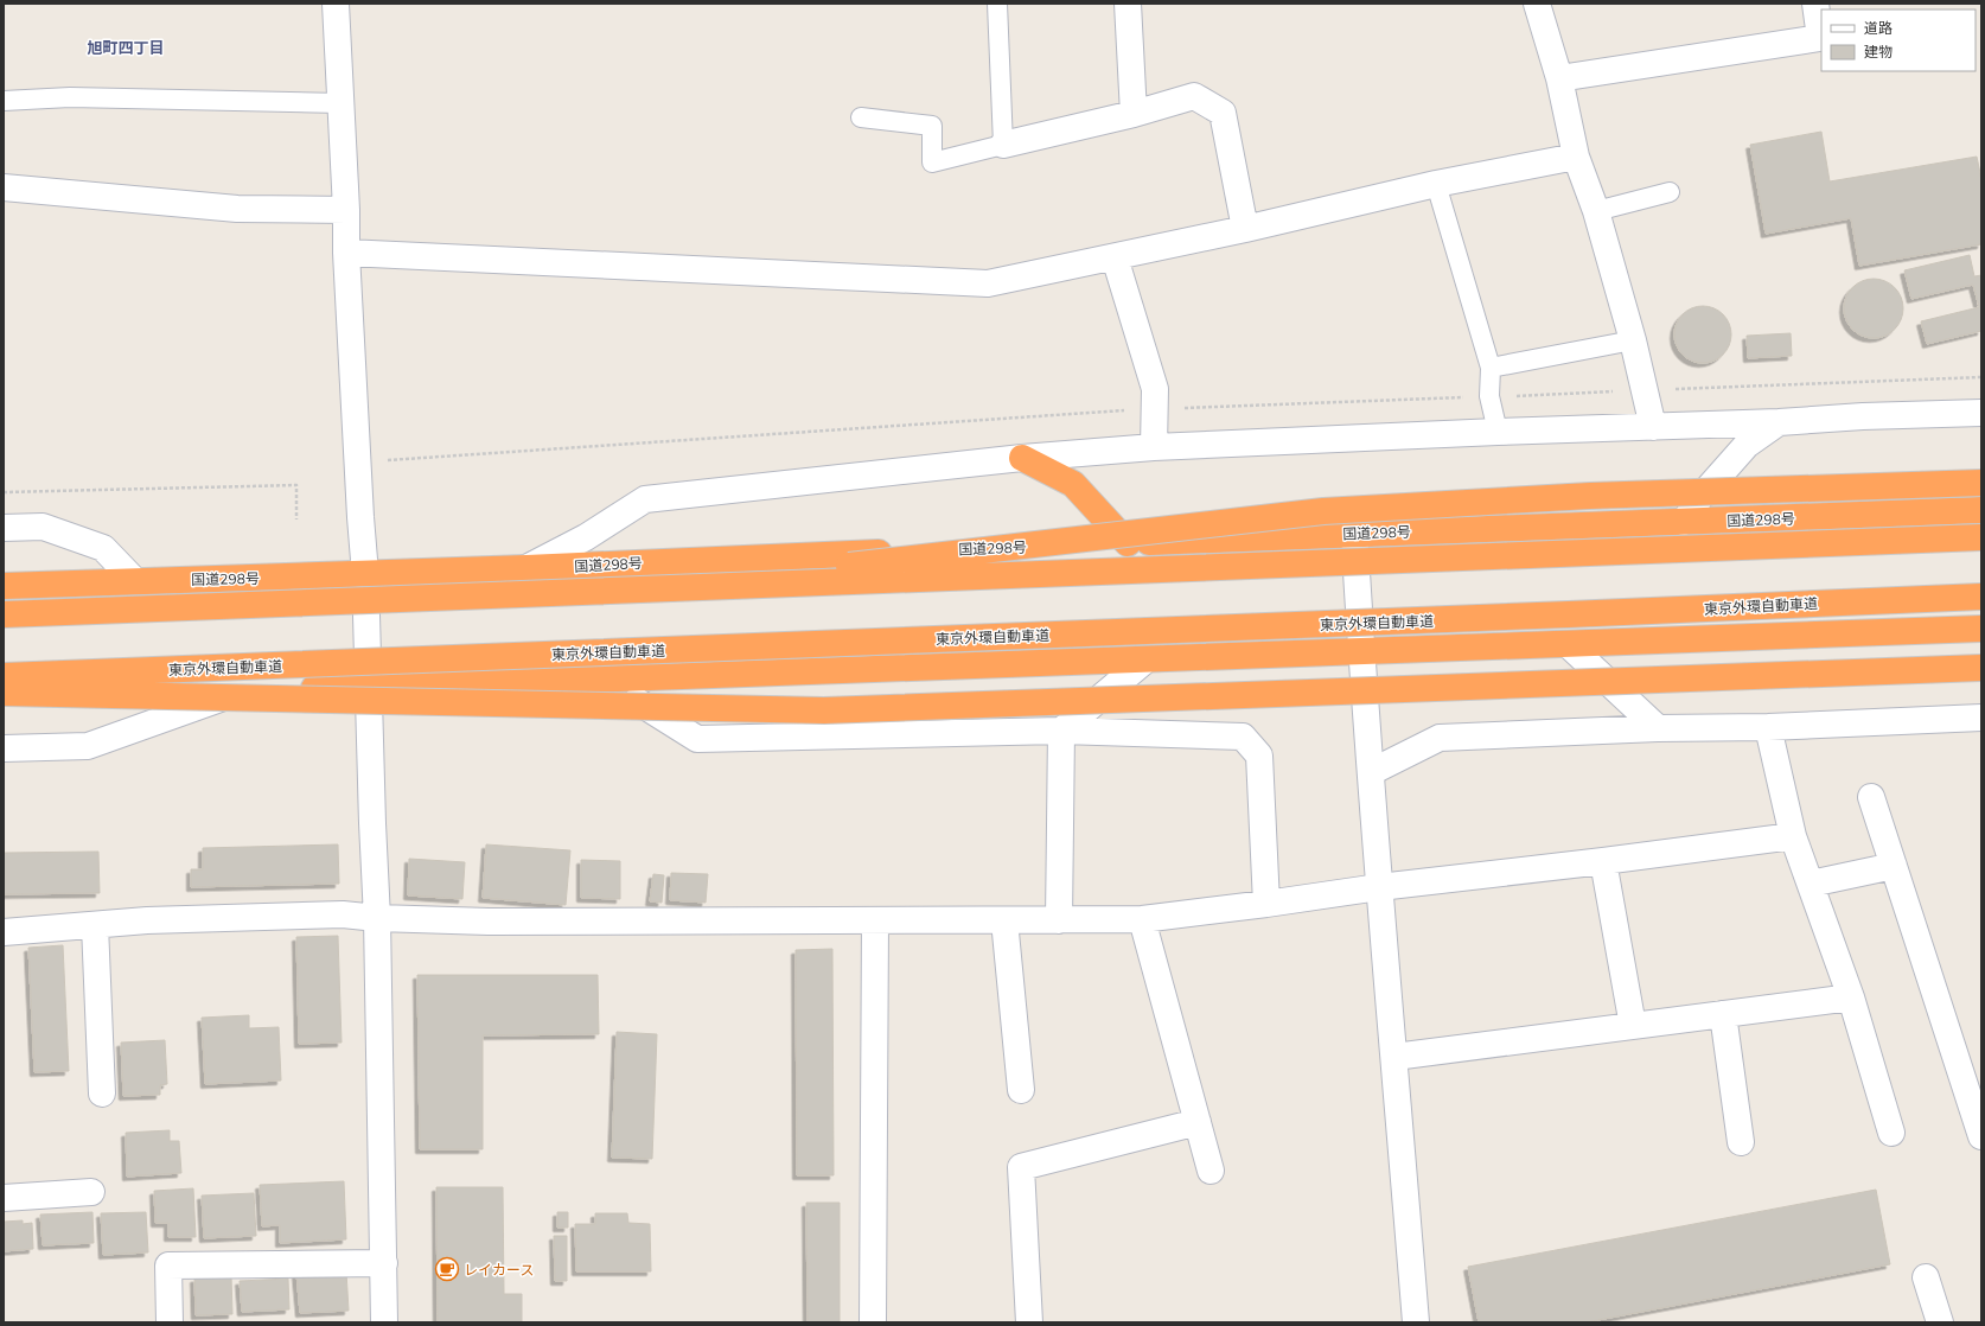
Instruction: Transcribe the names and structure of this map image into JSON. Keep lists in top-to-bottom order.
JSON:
{
  "streets": {
    "highway": ["国道298号", "東京外環自動車道"]
  },
  "districts": ["旭町四丁目"],
  "places": {
    "cafe": ["レイカース"]
  },
  "legend": ["道路", "建物"]
}
